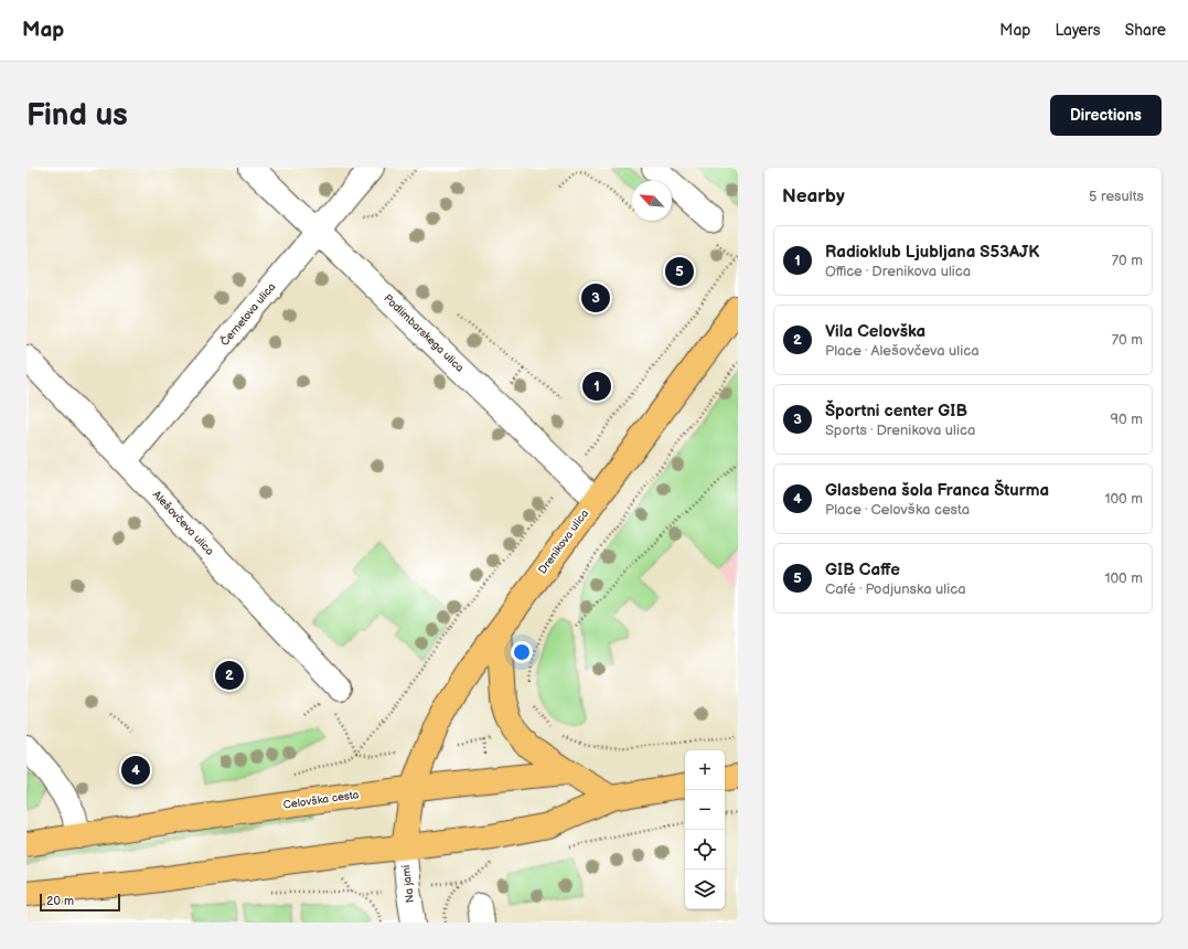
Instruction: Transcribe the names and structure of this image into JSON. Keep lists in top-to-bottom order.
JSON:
{
  "streets": {
    "main road": ["Drenikova ulica", "Celovška cesta"],
    "street": [
      "Černetova ulica",
      "Podlimbarskega ulica",
      "Alešovčeva ulica",
      "Na jami"
    ]
  },
  "crossings": [
    ["Černetova ulica", "Podlimbarskega ulica"],
    ["Černetova ulica", "Alešovčeva ulica"],
    ["Podlimbarskega ulica", "Drenikova ulica"],
    ["Drenikova ulica", "Celovška cesta"],
    ["Drenikova ulica", "Na jami"]
  ],
  "scale_bar": "20 m",
  "north": "top left",
  "page": {
    "header": "Map",
    "nav": ["Map", "Layers", "Share"],
    "buttons": "Directions",
    "title": "Find us",
    "heading": ["Nearby", "5 results"],
    "list": [
      {
        "mark": "1",
        "name": "Radioklub Ljubljana S53AJK",
        "note": "Office · Drenikova ulica",
        "value": "70 m"
      },
      {
        "mark": "2",
        "name": "Vila Celovška",
        "note": "Place · Alešovčeva ulica",
        "value": "70 m"
      },
      {
        "mark": "3",
        "name": "Športni center GIB",
        "note": "Sports · Drenikova ulica",
        "value": "90 m"
      },
      {
        "mark": "4",
        "name": "Glasbena šola Franca Šturma",
        "note": "Place · Celovška cesta",
        "value": "100 m"
      },
      {
        "mark": "5",
        "name": "GIB Caffe",
        "note": "Café · Podjunska ulica",
        "value": "100 m"
      }
    ],
    "pins": [
      "5",
      "3",
      "1",
      "2",
      "4"
    ],
    "map_buttons": ["+", "−"],
    "scale": "20 m"
  }
}
